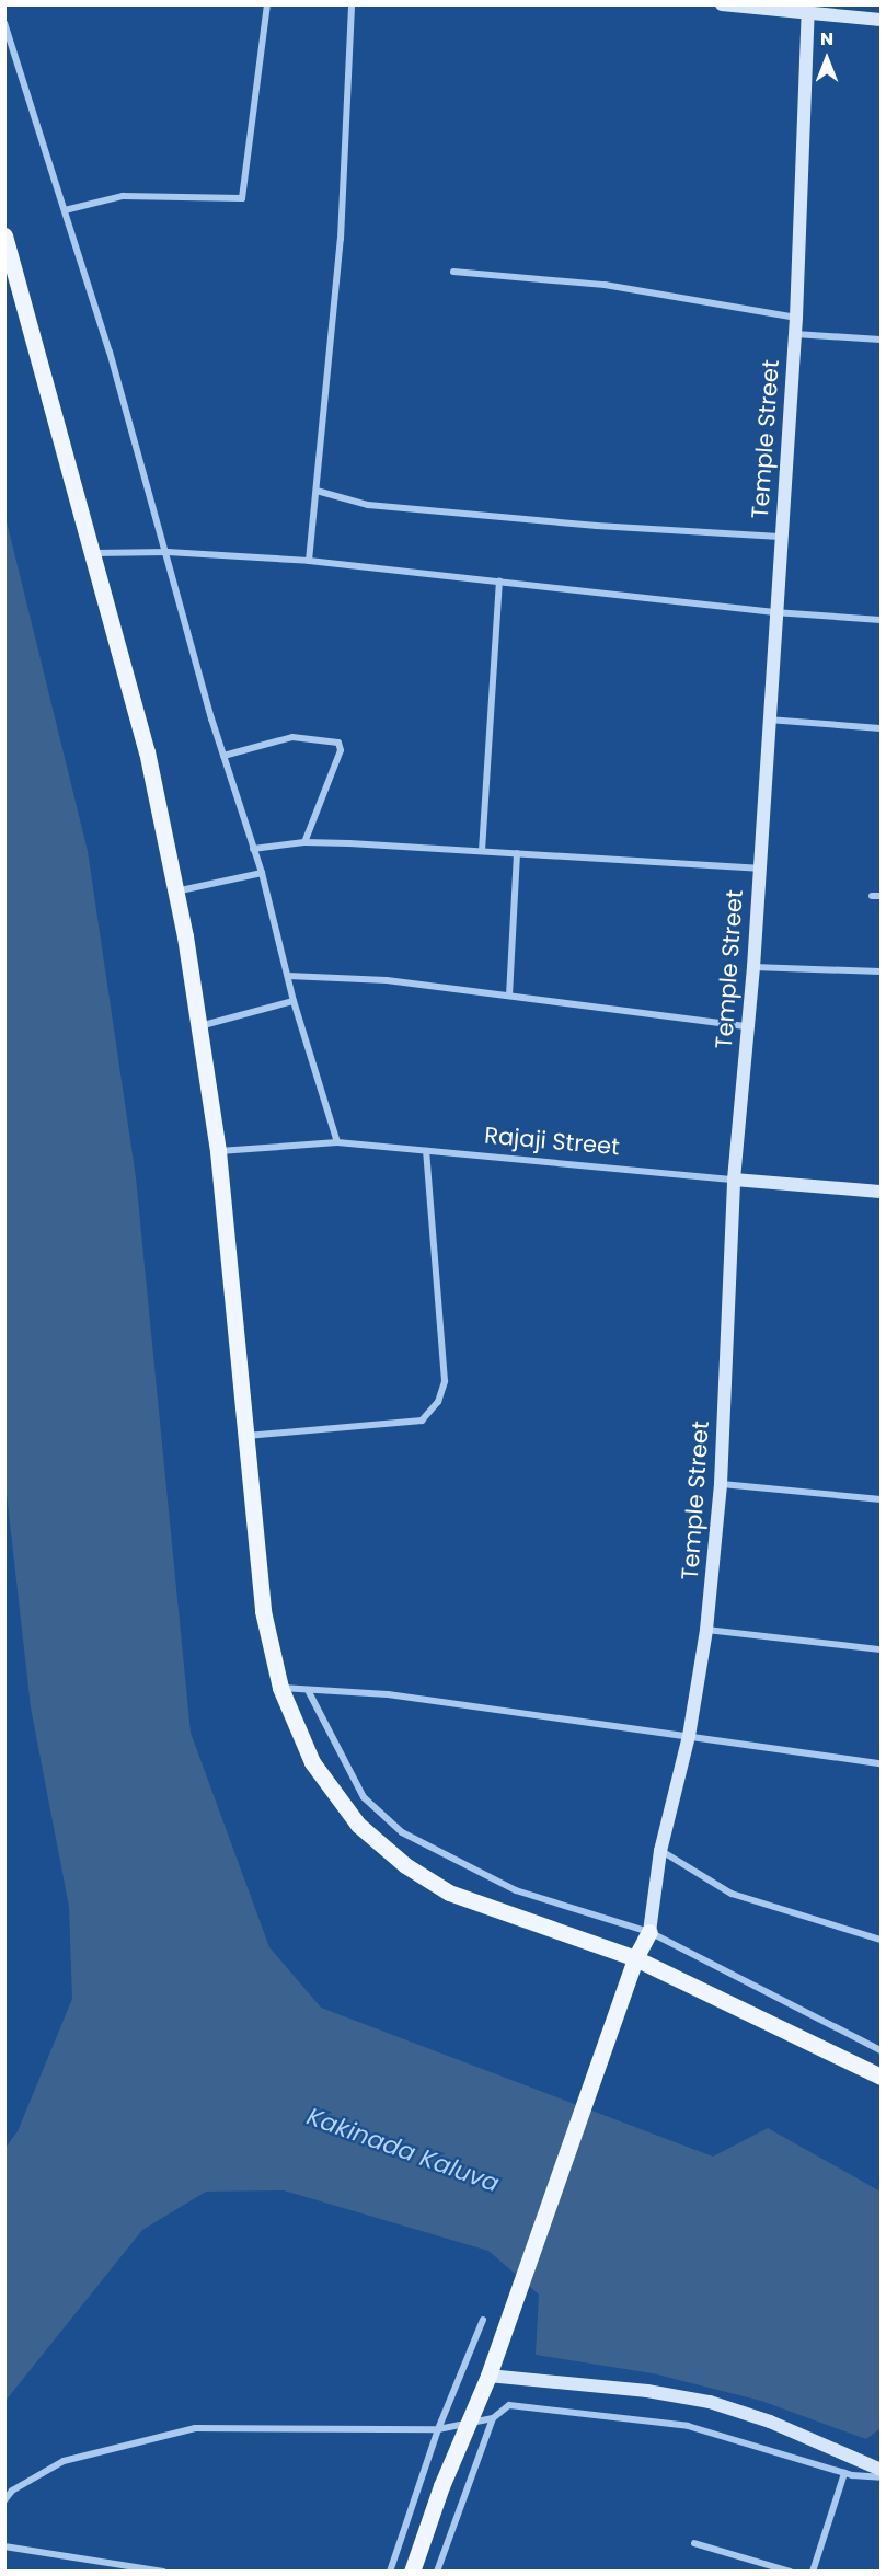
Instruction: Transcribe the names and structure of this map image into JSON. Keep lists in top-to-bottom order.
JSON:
{
  "streets": {
    "street": ["Temple Street", "Rajaji Street"]
  },
  "crossings": [
    ["Temple Street", "Rajaji Street"]
  ],
  "water": ["Kakinada Kaluva"],
  "north": "top"
}
